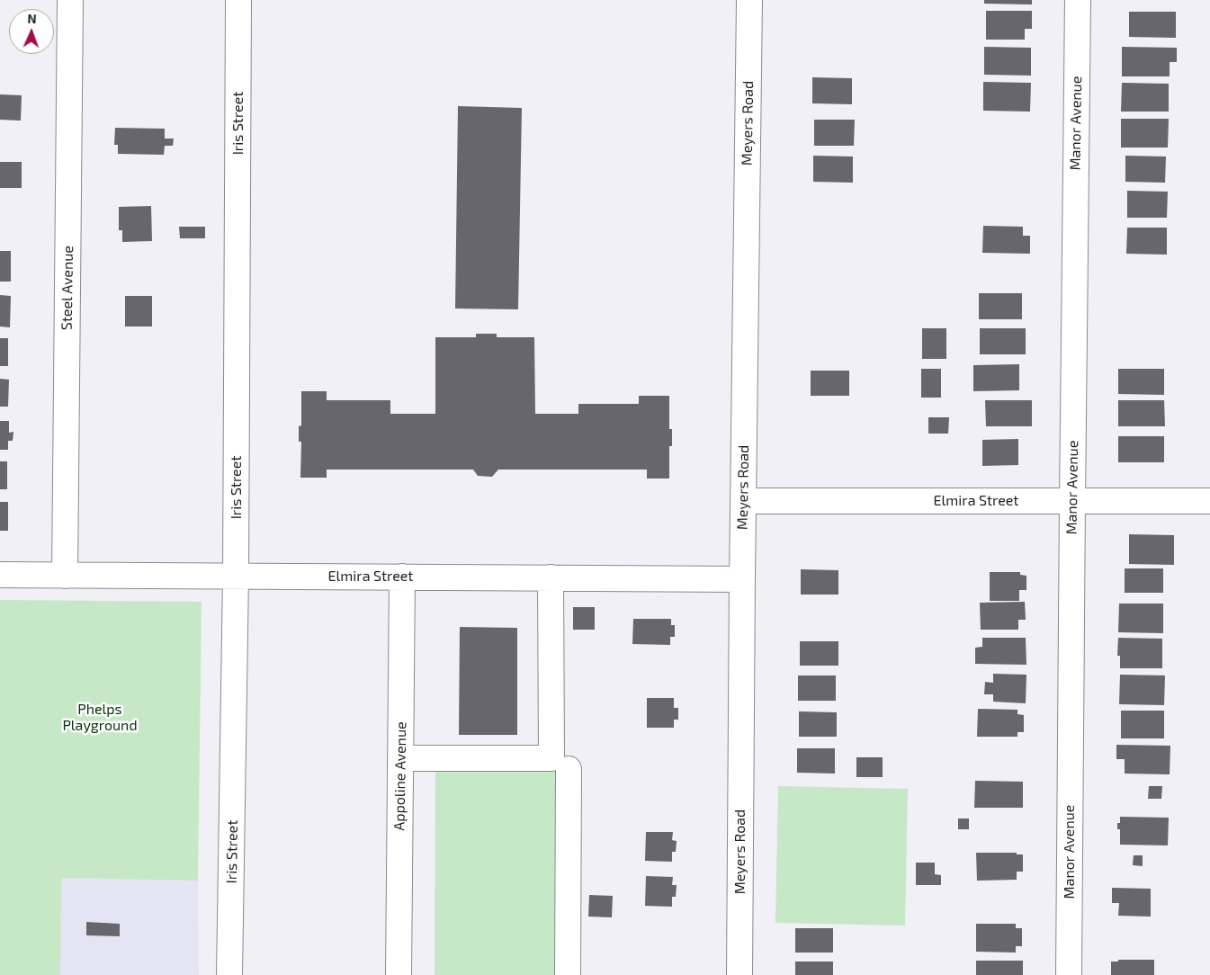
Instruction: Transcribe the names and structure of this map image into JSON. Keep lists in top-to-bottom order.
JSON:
{
  "streets": {
    "street": [
      "Iris Street",
      "Meyers Road",
      "Manor Avenue",
      "Steel Avenue",
      "Elmira Street",
      "Appoline Avenue"
    ]
  },
  "crossings": [
    ["Iris Street", "Elmira Street"],
    ["Meyers Road", "Elmira Street"],
    ["Manor Avenue", "Elmira Street"],
    ["Steel Avenue", "Elmira Street"],
    ["Elmira Street", "Appoline Avenue"]
  ],
  "parks": ["Phelps Playground"],
  "north": "top"
}
